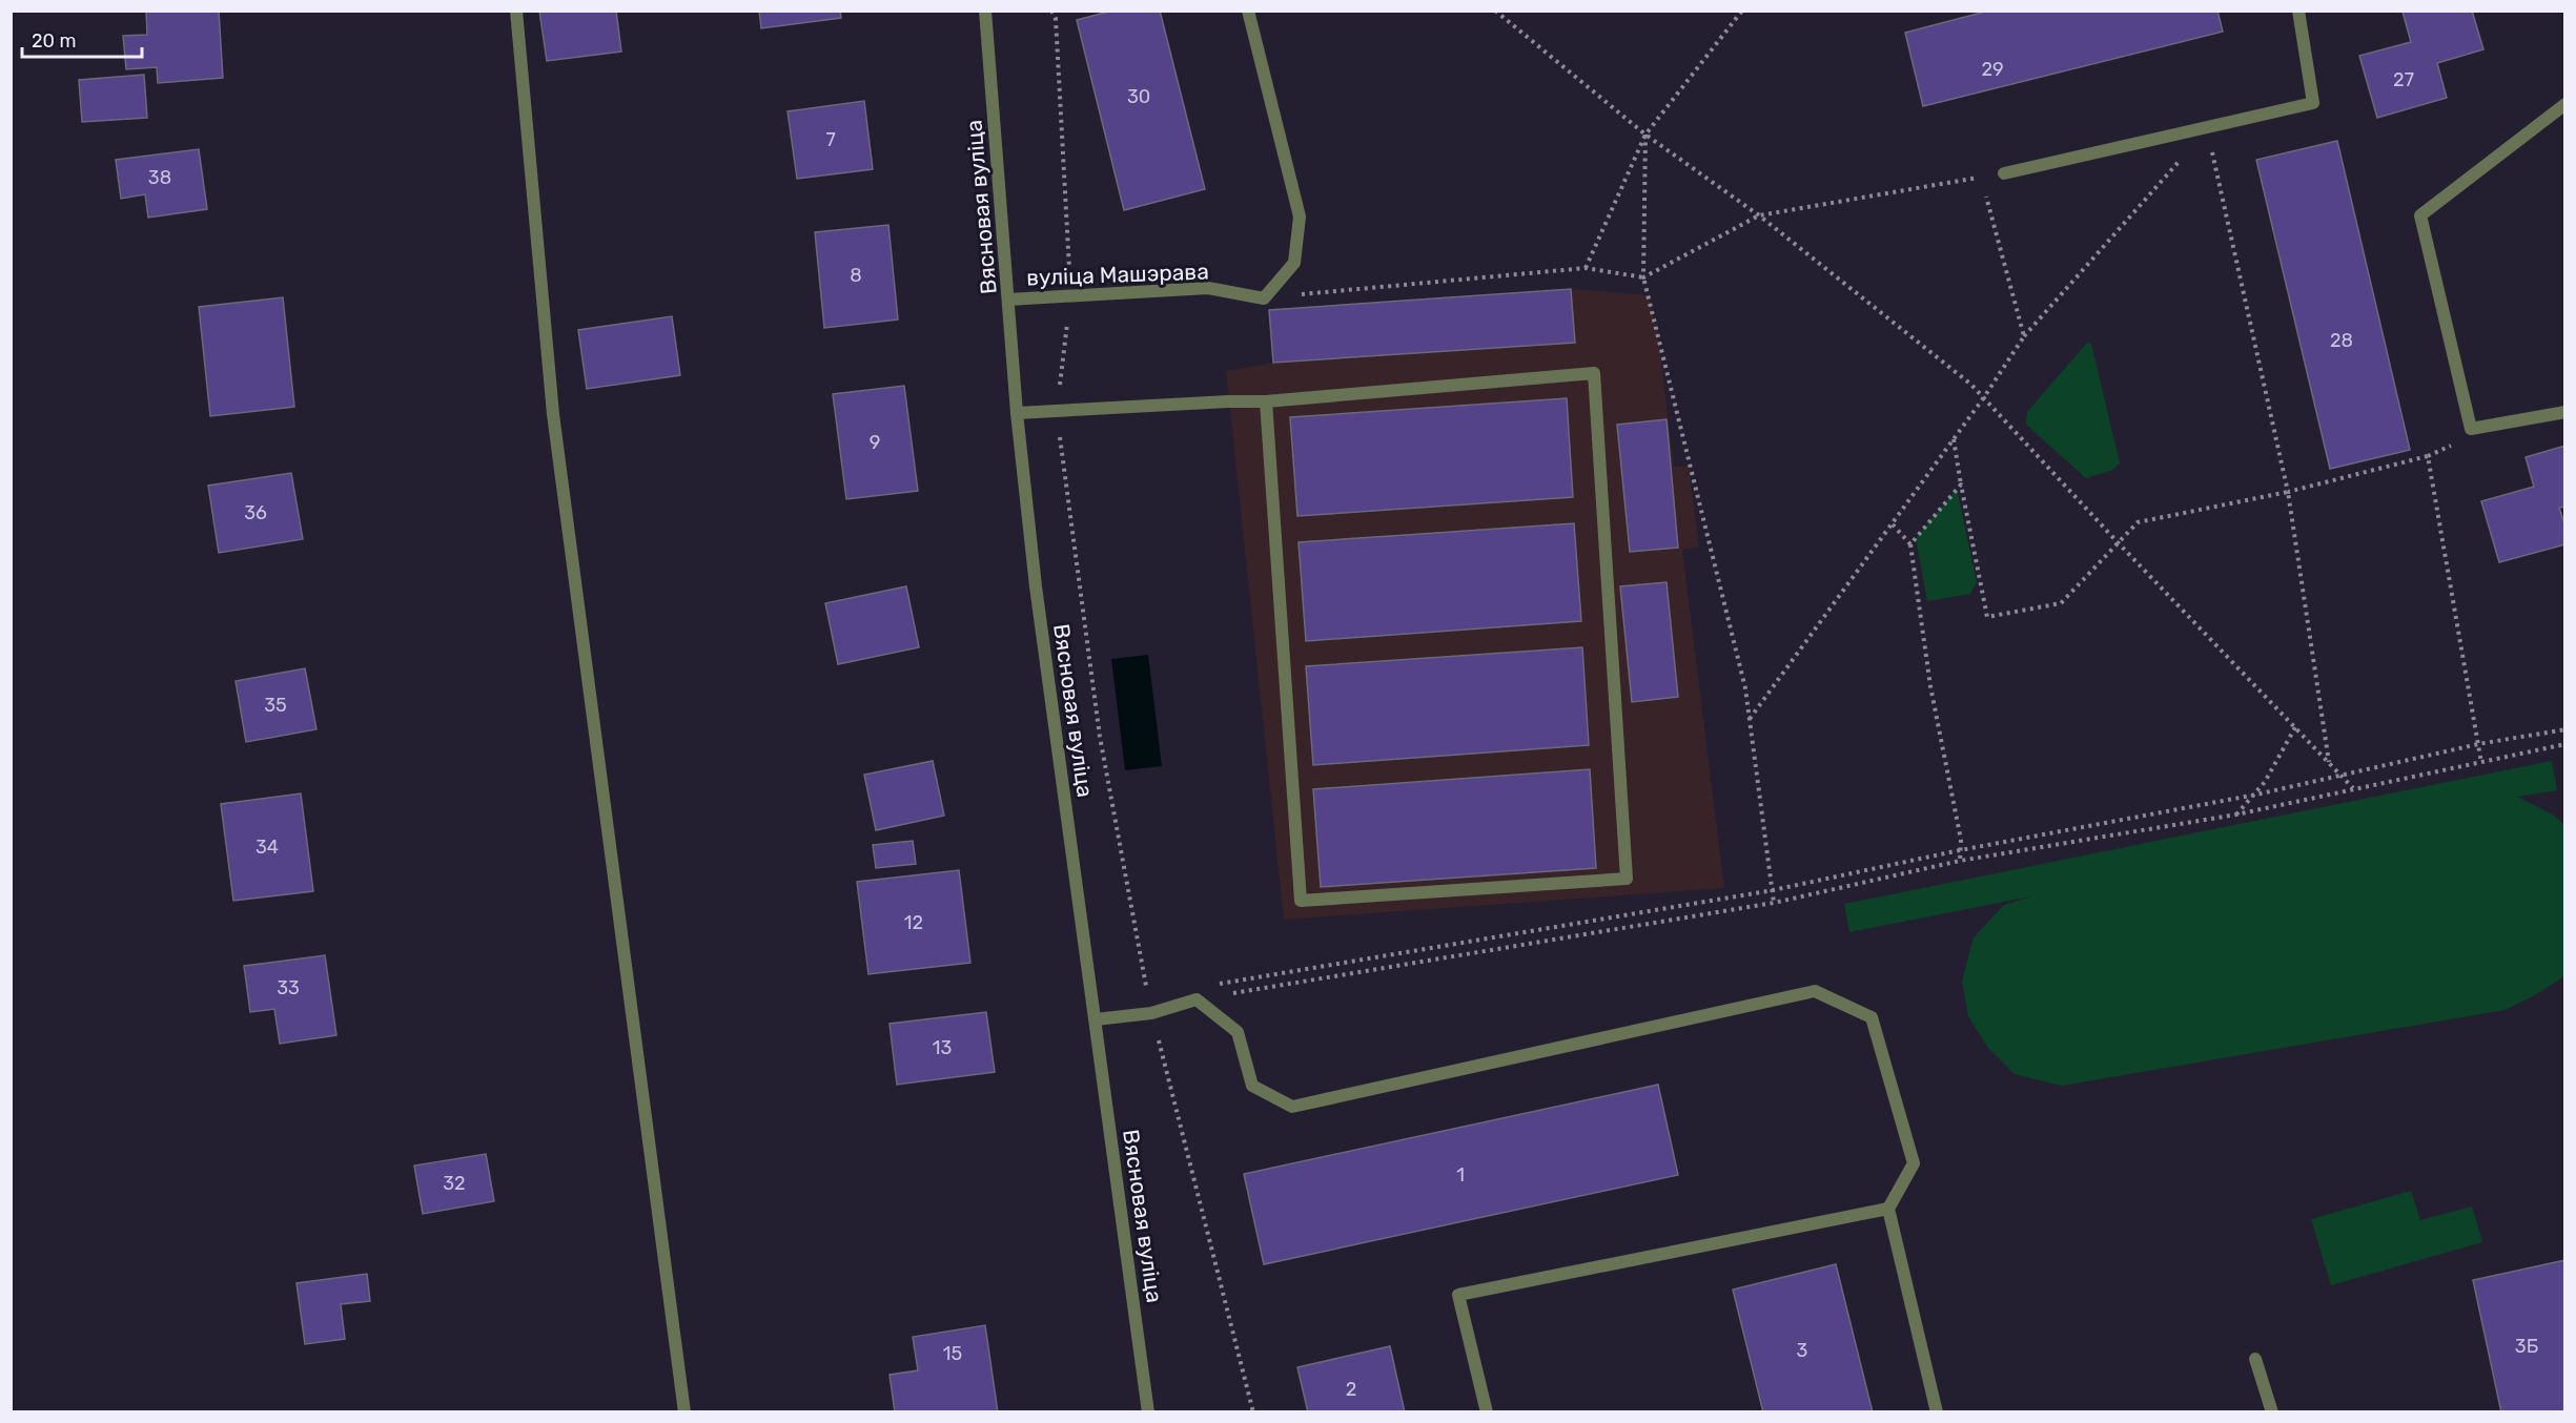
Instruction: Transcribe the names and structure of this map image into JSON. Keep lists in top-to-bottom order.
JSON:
{
  "streets": {
    "street": ["Вясновая вуліца", "вуліца Машэрава"]
  },
  "crossings": [
    ["Вясновая вуліца", "вуліца Машэрава"]
  ],
  "house_numbers": [
    "29",
    "27",
    "30",
    "7",
    "38",
    "8",
    "28",
    "9",
    "36",
    "35",
    "34",
    "12",
    "33",
    "13",
    "1",
    "32",
    "3Б",
    "3",
    "15",
    "2"
  ],
  "scale_bar": "20 m"
}
